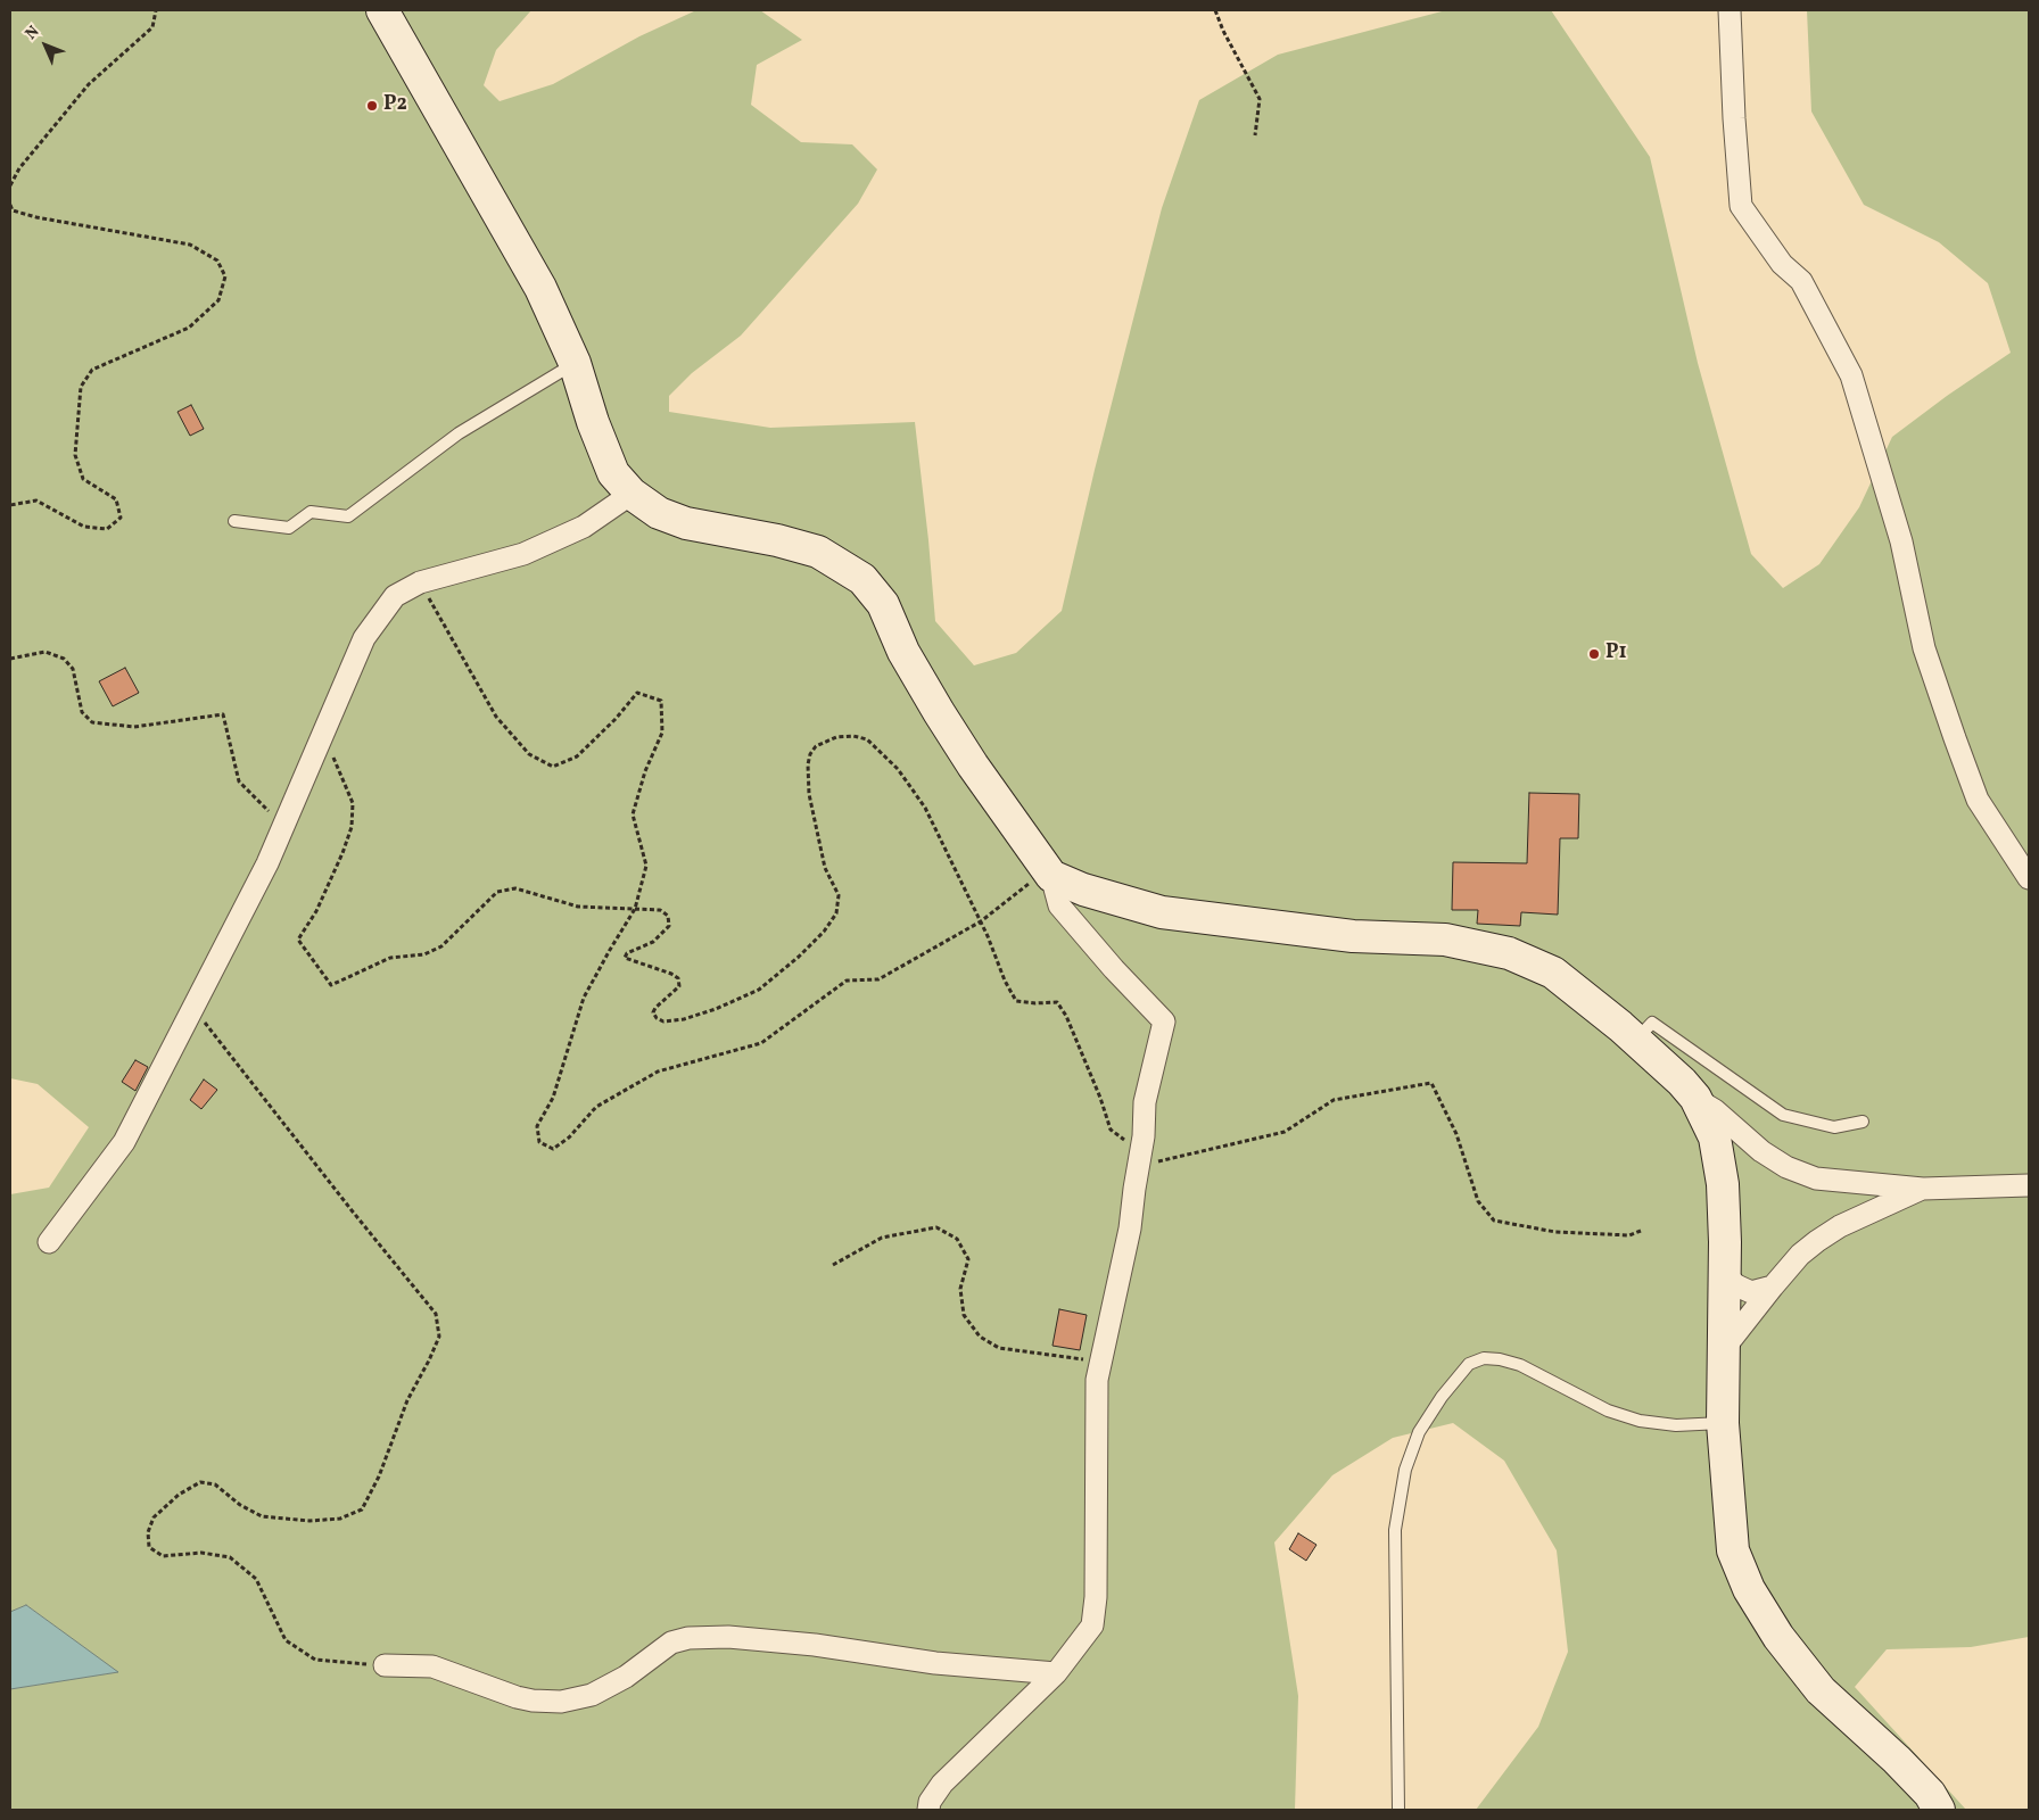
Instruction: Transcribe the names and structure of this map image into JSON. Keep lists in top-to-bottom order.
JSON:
{
  "places": ["P2", "P1"],
  "north": "top left"
}
